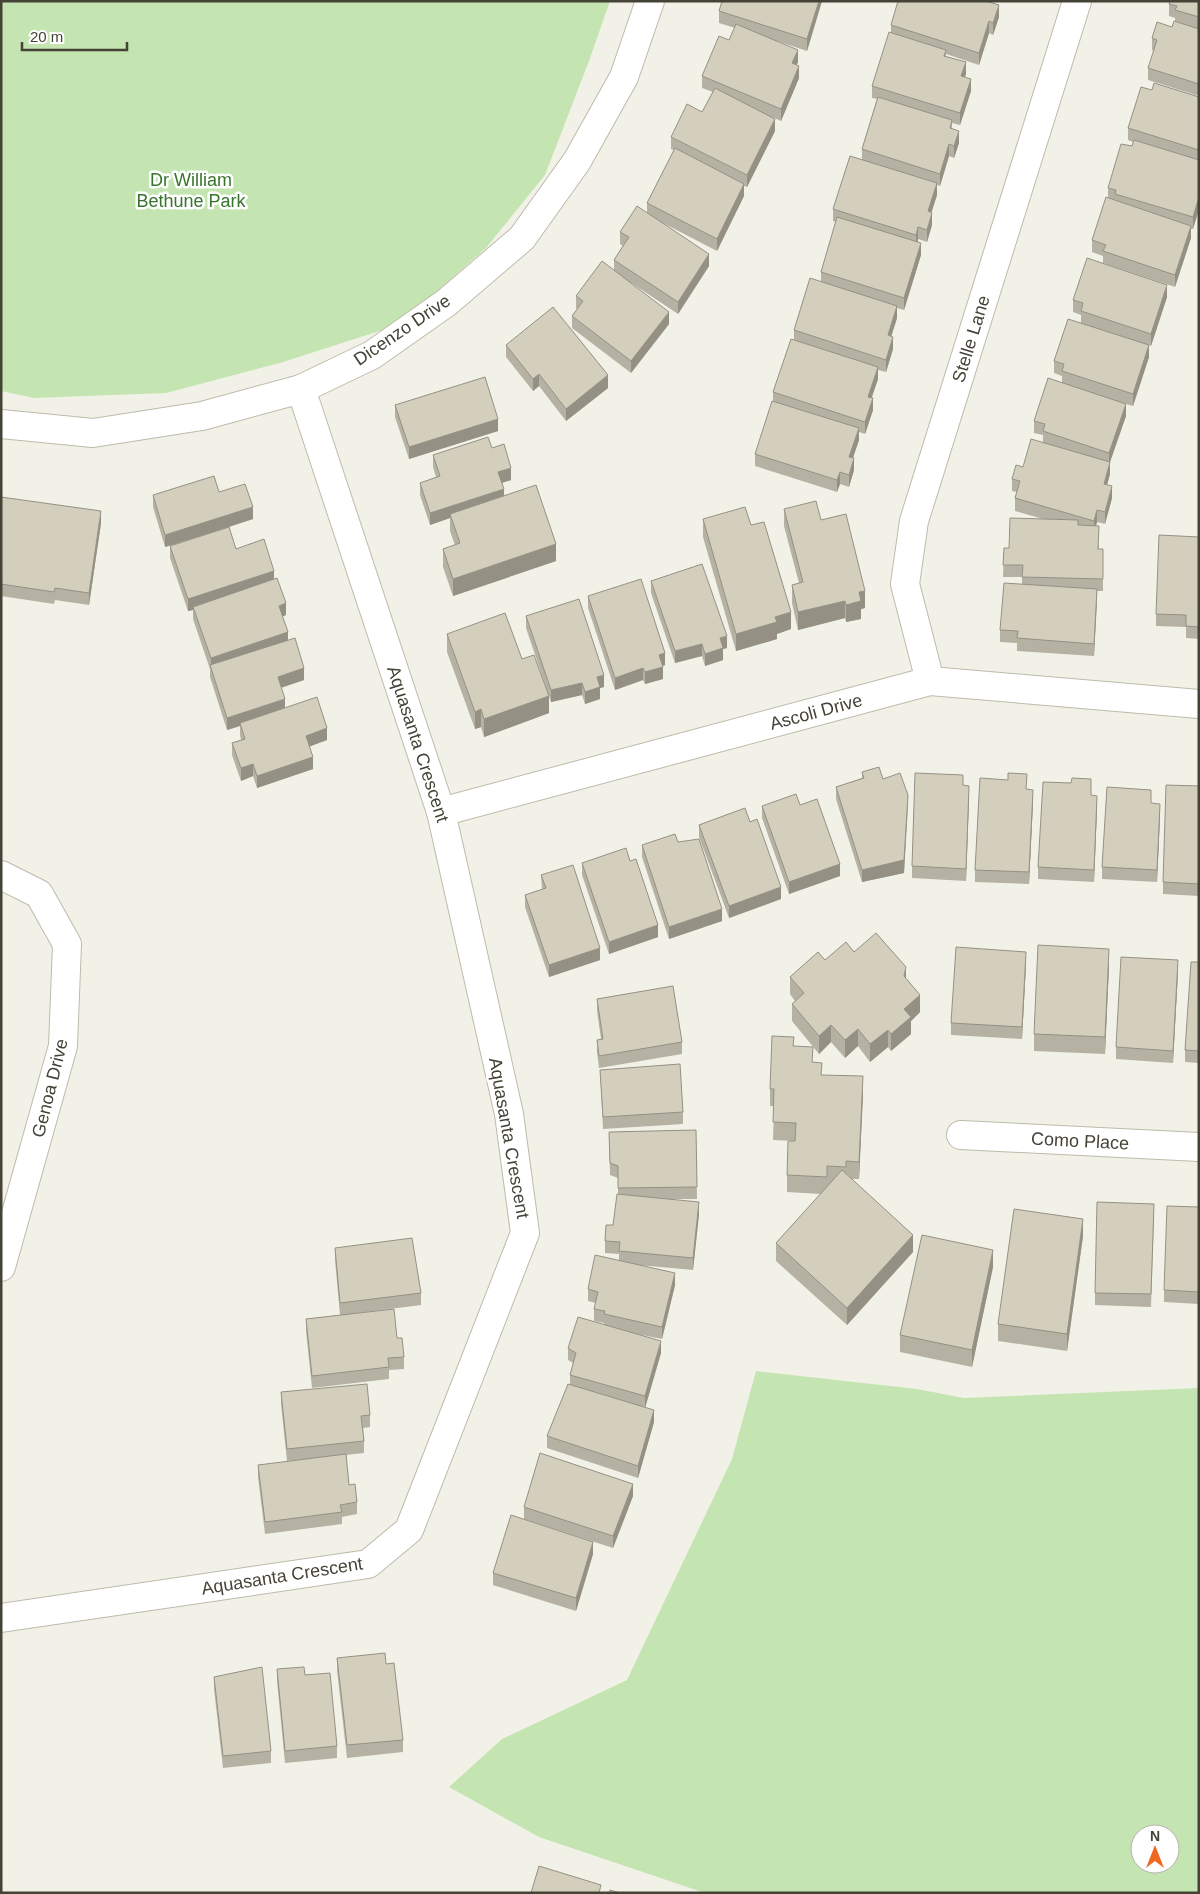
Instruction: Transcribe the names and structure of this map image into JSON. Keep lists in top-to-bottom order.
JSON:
{
  "streets": {
    "street": [
      "Dicenzo Drive",
      "Stelle Lane",
      "Ascoli Drive",
      "Aquasanta Crescent",
      "Genoa Drive",
      "Como Place"
    ]
  },
  "crossings": [
    ["Dicenzo Drive", "Aquasanta Crescent"],
    ["Stelle Lane", "Ascoli Drive"],
    ["Ascoli Drive", "Aquasanta Crescent"]
  ],
  "parks": ["Dr William Bethune Park"],
  "scale_bar": "20 m",
  "north": "top"
}
